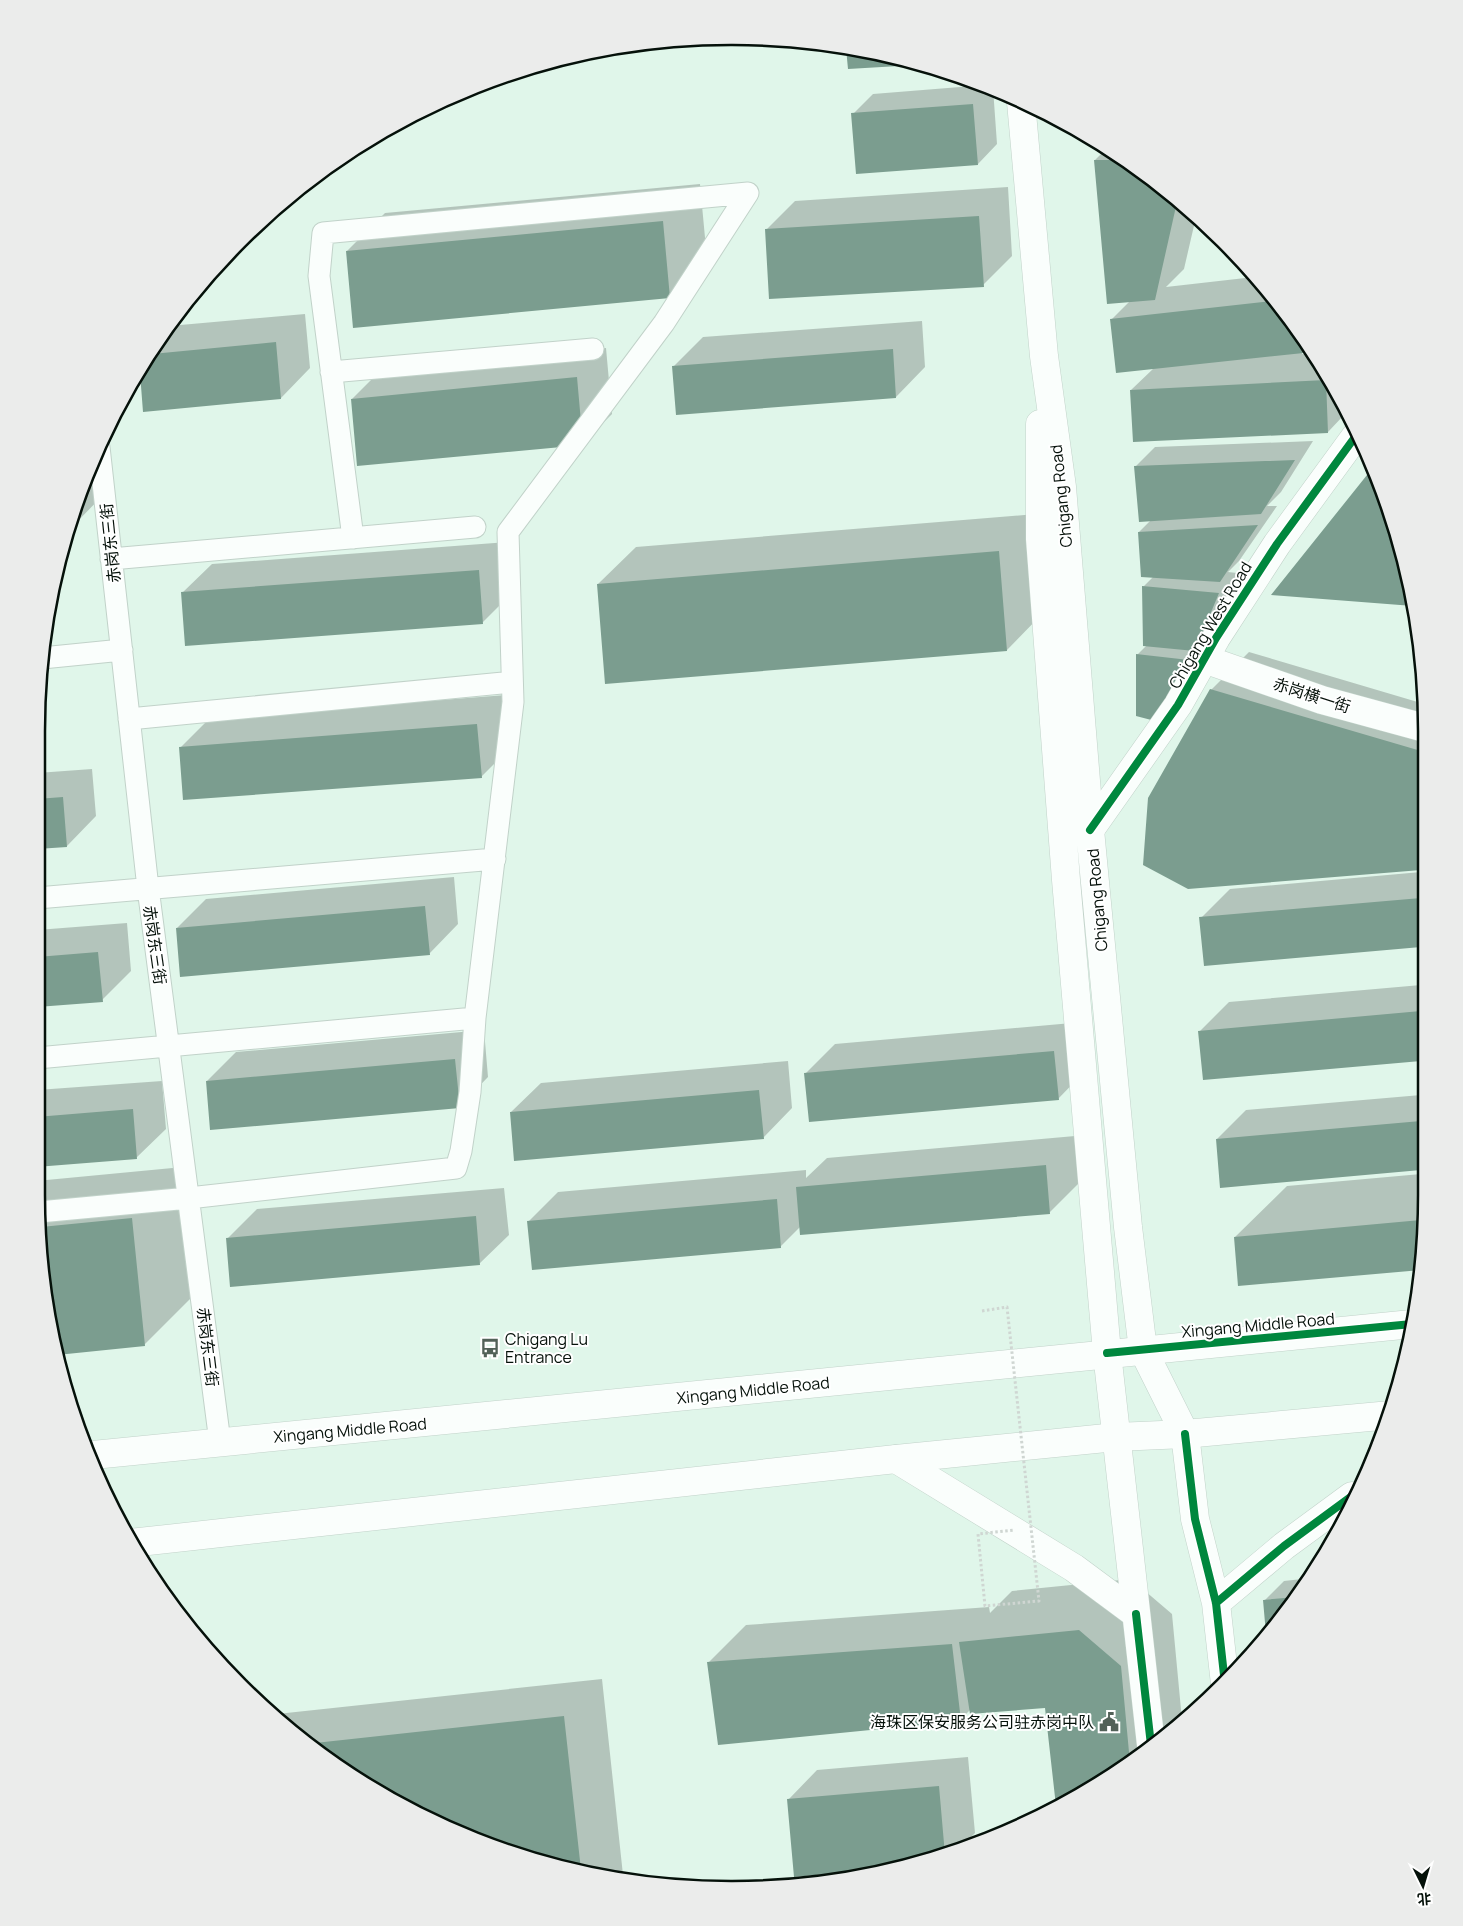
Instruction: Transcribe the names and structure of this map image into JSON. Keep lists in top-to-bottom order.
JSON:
{
  "streets": {
    "main road": [
      "Chigang Road",
      "Chigang West Road",
      "赤岗横一街",
      "Xingang Middle Road"
    ],
    "lane": ["赤岗东三街"]
  },
  "crossings": [
    ["Chigang Road", "Chigang West Road"],
    ["Chigang Road", "Xingang Middle Road"],
    ["赤岗东三街", "Xingang Middle Road"],
    ["Chigang West Road", "赤岗横一街"]
  ],
  "places": {
    "bus stop": ["Chigang Lu Entrance"],
    "public building": ["海珠区保安服务公司驻赤岗中队"]
  },
  "north": "bottom"
}
